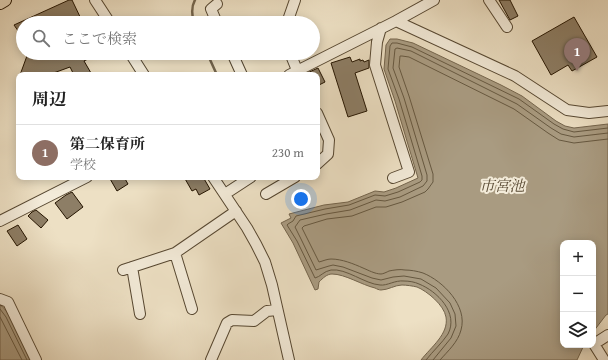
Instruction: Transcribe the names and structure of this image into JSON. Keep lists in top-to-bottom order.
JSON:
{
  "water": ["市宮池"],
  "page": {
    "search": "ここで検索",
    "pins": "1",
    "heading": "周辺",
    "list": [
      {
        "mark": "1",
        "name": "第二保育所",
        "note": "学校",
        "value": "230 m"
      }
    ],
    "map_buttons": ["+", "−"]
  }
}
